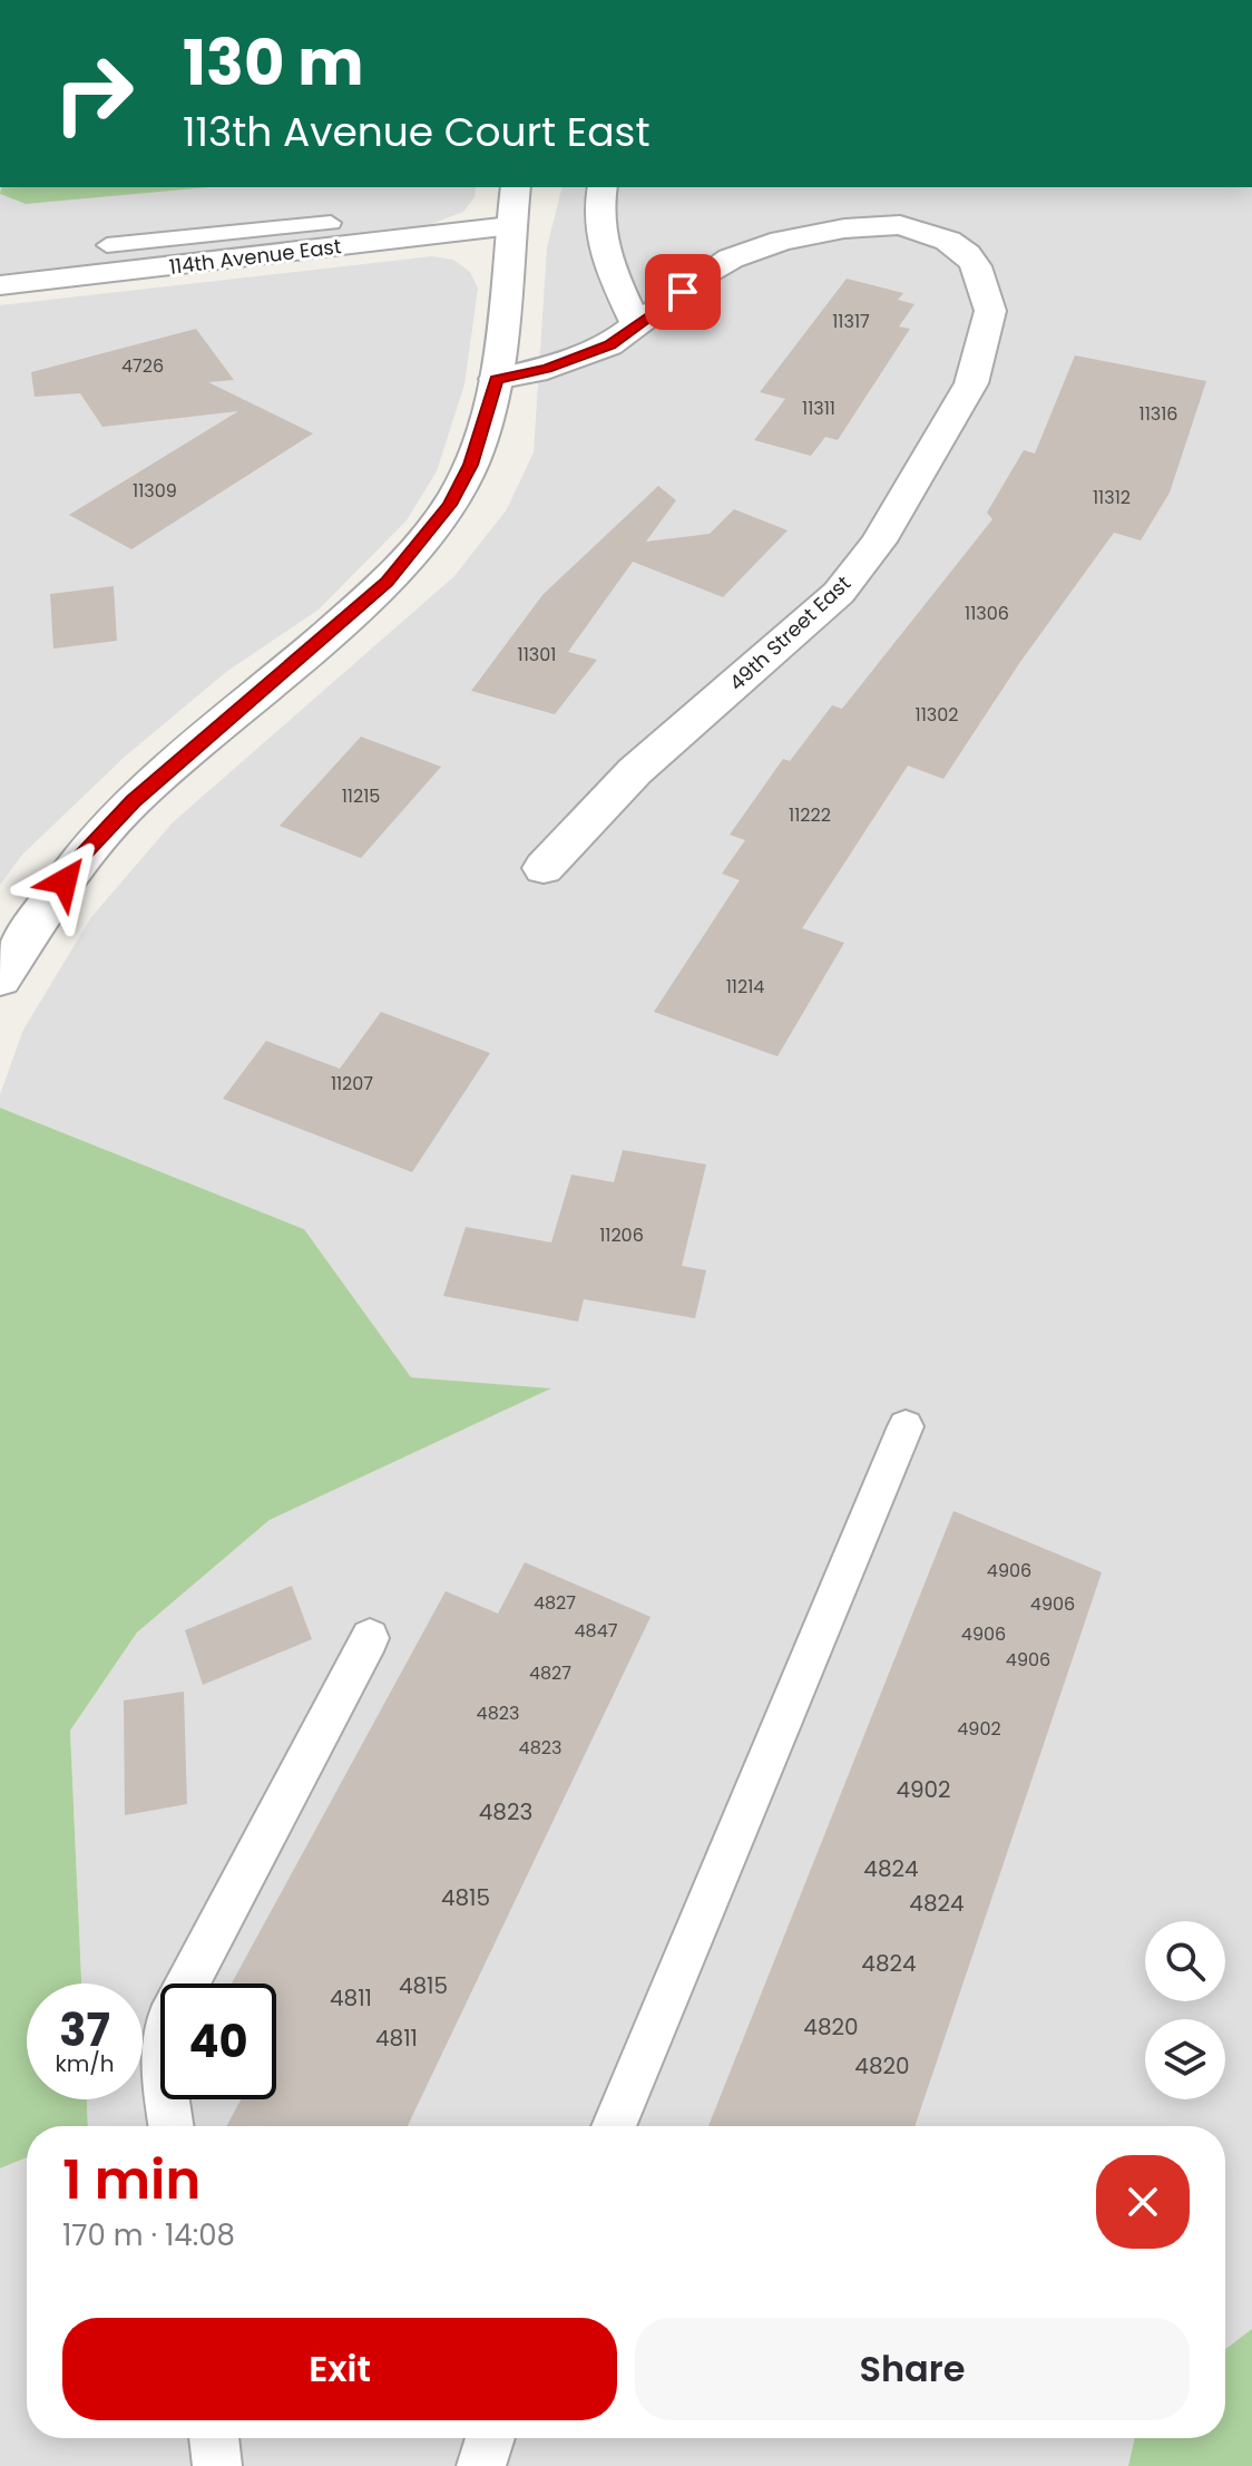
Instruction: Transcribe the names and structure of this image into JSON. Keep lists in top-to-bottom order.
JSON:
{
  "streets": {
    "street": ["114th Avenue East", "49th Street East"]
  },
  "house_numbers": [
    "11317",
    "4726",
    "11311",
    "11316",
    "11309",
    "11312",
    "11306",
    "11301",
    "11302",
    "11215",
    "11222",
    "11214",
    "11207",
    "11206",
    "4906",
    "4827",
    "4906",
    "4847",
    "4906",
    "4906",
    "4827",
    "4823",
    "4902",
    "4823",
    "4902",
    "4823",
    "4824",
    "4815",
    "4824",
    "4824",
    "4815",
    "4811",
    "4820",
    "4811",
    "4820"
  ],
  "page": {
    "turn": ["130 m", "113th Avenue Court East"],
    "speed": "37 km/h",
    "limit": "40",
    "heading": ["1 min", "170 m · 14:08"],
    "buttons": ["Exit", "Share"]
  }
}
